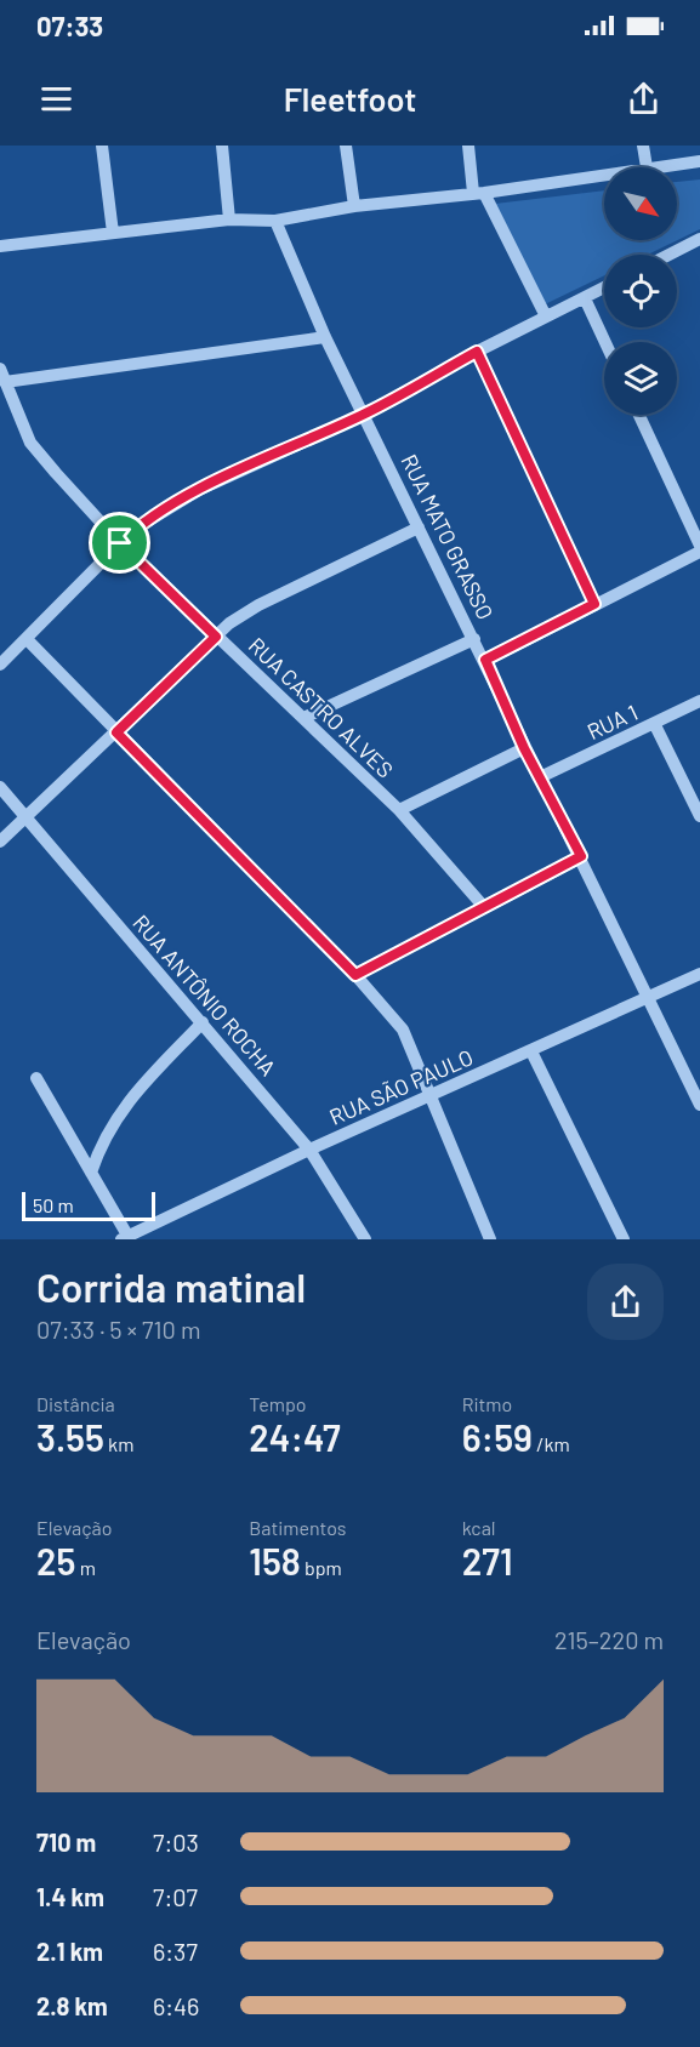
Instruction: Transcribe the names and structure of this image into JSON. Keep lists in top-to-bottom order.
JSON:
{
  "streets": {
    "street": [
      "RUA MATO GRASSO",
      "RUA CASTRO ALVES",
      "RUA 1",
      "RUA ANTÔNIO ROCHA",
      "RUA SÃO PAULO"
    ]
  },
  "crossings": [
    ["RUA MATO GRASSO", "RUA 1"],
    ["RUA MATO GRASSO", "RUA SÃO PAULO"],
    ["RUA ANTÔNIO ROCHA", "RUA SÃO PAULO"]
  ],
  "scale_bar": "50 m",
  "north": "bottom right",
  "page": {
    "status": "07:33",
    "header": "Fleetfoot",
    "scale": "50 m",
    "heading": ["Corrida matinal", "07:33 · 5 × 710 m"],
    "stats": [
      ["Distância", "3.55 km"],
      ["Tempo", "24:47"],
      ["Ritmo", "6:59 /km"],
      ["Elevação", "25 m"],
      ["Batimentos", "158 bpm"],
      ["kcal", "271"]
    ],
    "chart": ["Elevação", "215–220 m"],
    "list": [
      {
        "name": "710 m",
        "note": "7:03"
      },
      {
        "name": "1.4 km",
        "note": "7:07"
      },
      {
        "name": "2.1 km",
        "note": "6:37"
      },
      {
        "name": "2.8 km",
        "note": "6:46"
      }
    ]
  }
}
